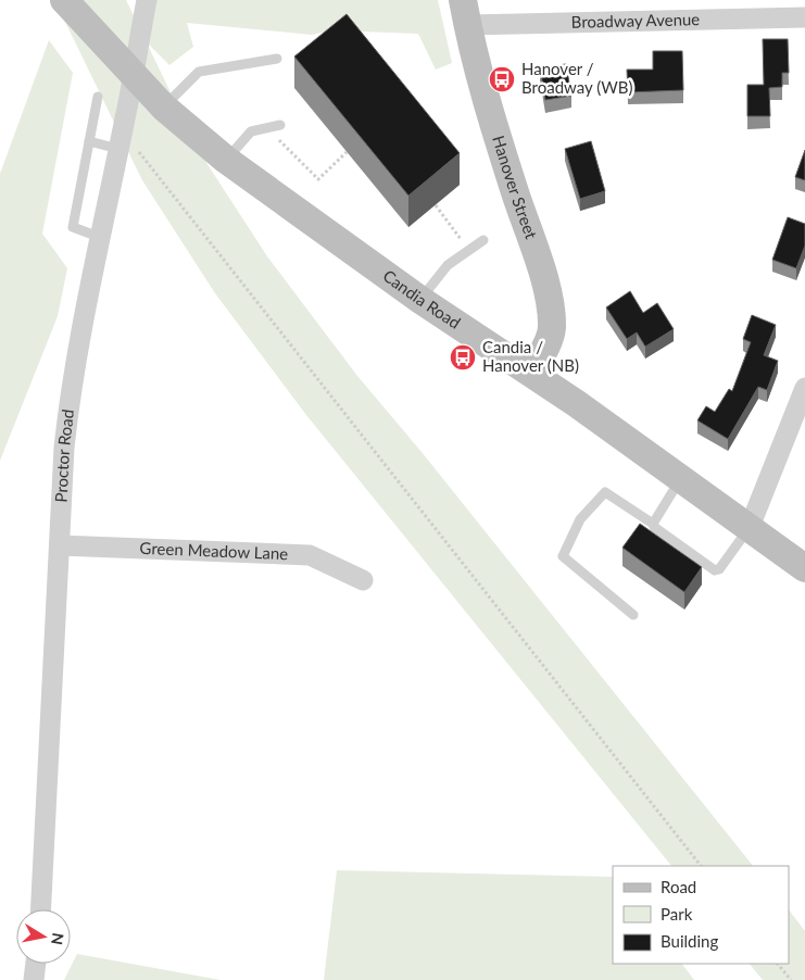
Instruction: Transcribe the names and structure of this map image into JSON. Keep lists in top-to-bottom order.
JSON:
{
  "streets": {
    "main road": ["Hanover Street", "Candia Road"],
    "street": ["Broadway Avenue", "Proctor Road", "Green Meadow Lane"]
  },
  "crossings": [
    ["Broadway Avenue", "Hanover Street"],
    ["Hanover Street", "Candia Road"],
    ["Candia Road", "Proctor Road"],
    ["Proctor Road", "Green Meadow Lane"]
  ],
  "places": {
    "bus stop": ["Hanover / Broadway (WB)", "Candia / Hanover (NB)"]
  },
  "legend": ["Road", "Park", "Building"],
  "north": "right"
}
